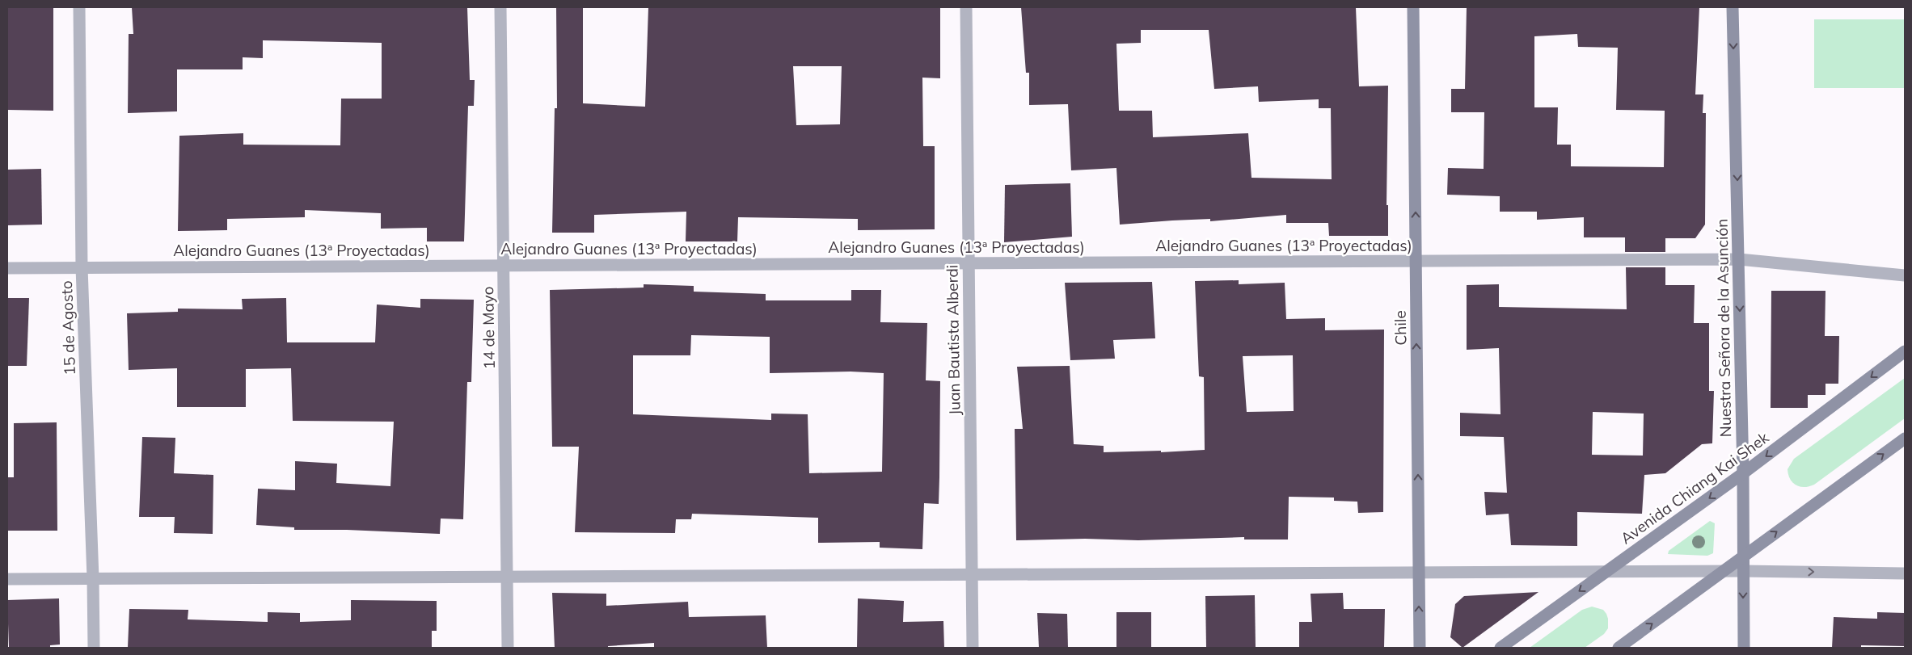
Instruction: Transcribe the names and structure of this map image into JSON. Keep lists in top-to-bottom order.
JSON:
{
  "streets": {
    "street": [
      "Alejandro Guanes (13ª Proyectadas)",
      "15 de Agosto",
      "14 de Mayo",
      "Chile",
      "Nuestra Señora de la Asunción",
      "Juan Bautista Alberdi",
      "Avenida Chiang Kai Shek"
    ]
  },
  "crossings": [
    ["Alejandro Guanes (13ª Proyectadas)", "15 de Agosto"],
    ["Alejandro Guanes (13ª Proyectadas)", "14 de Mayo"],
    ["Alejandro Guanes (13ª Proyectadas)", "Chile"],
    ["Alejandro Guanes (13ª Proyectadas)", "Nuestra Señora de la Asunción"],
    ["Alejandro Guanes (13ª Proyectadas)", "Juan Bautista Alberdi"],
    ["Nuestra Señora de la Asunción", "Avenida Chiang Kai Shek"]
  ],
  "one_way": ["Chile", "Nuestra Señora de la Asunción"]
}
